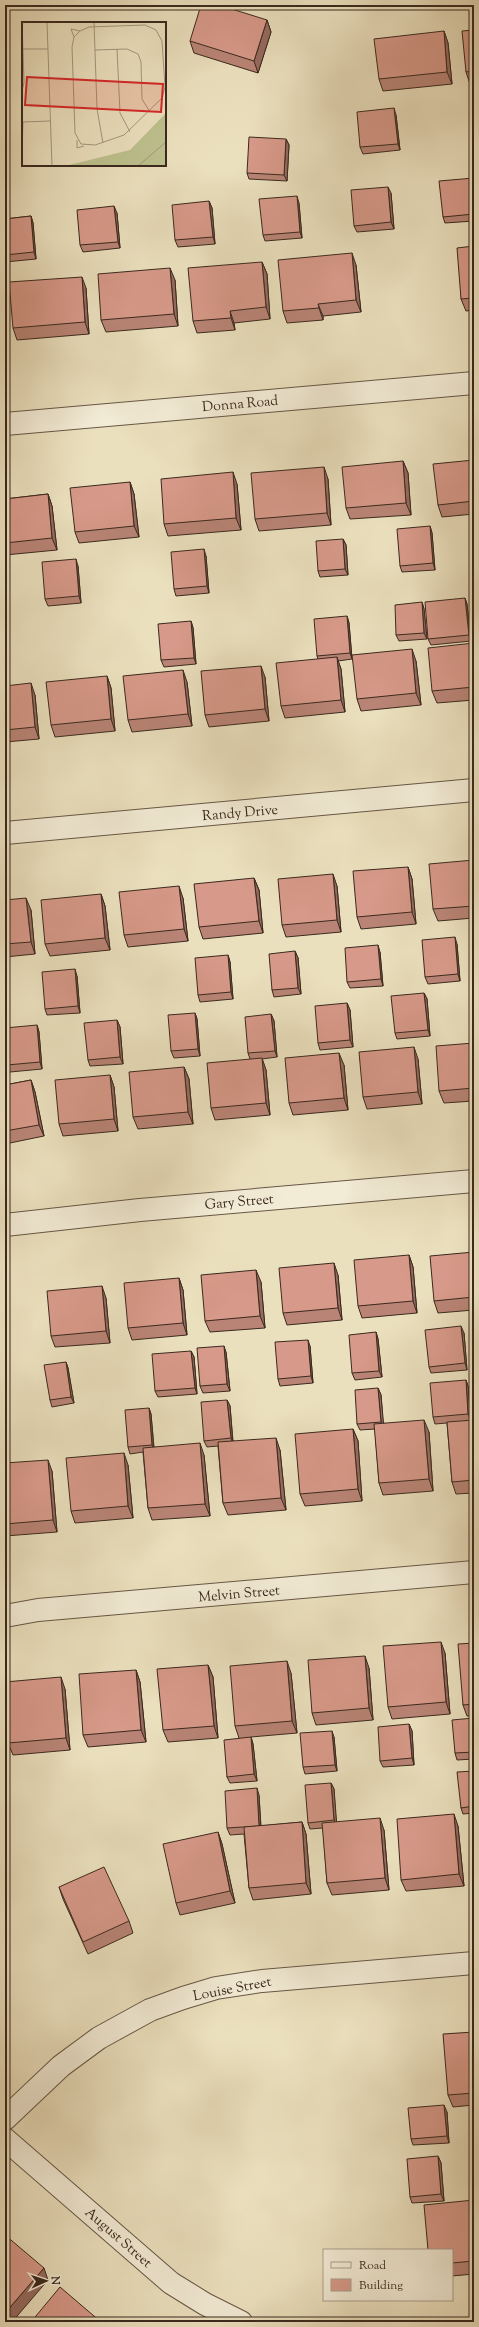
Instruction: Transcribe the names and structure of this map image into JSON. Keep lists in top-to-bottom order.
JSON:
{
  "streets": {
    "street": [
      "Donna Road",
      "Randy Drive",
      "Gary Street",
      "Melvin Street",
      "Louise Street",
      "August Street"
    ]
  },
  "legend": ["Road", "Building"],
  "north": "right"
}
